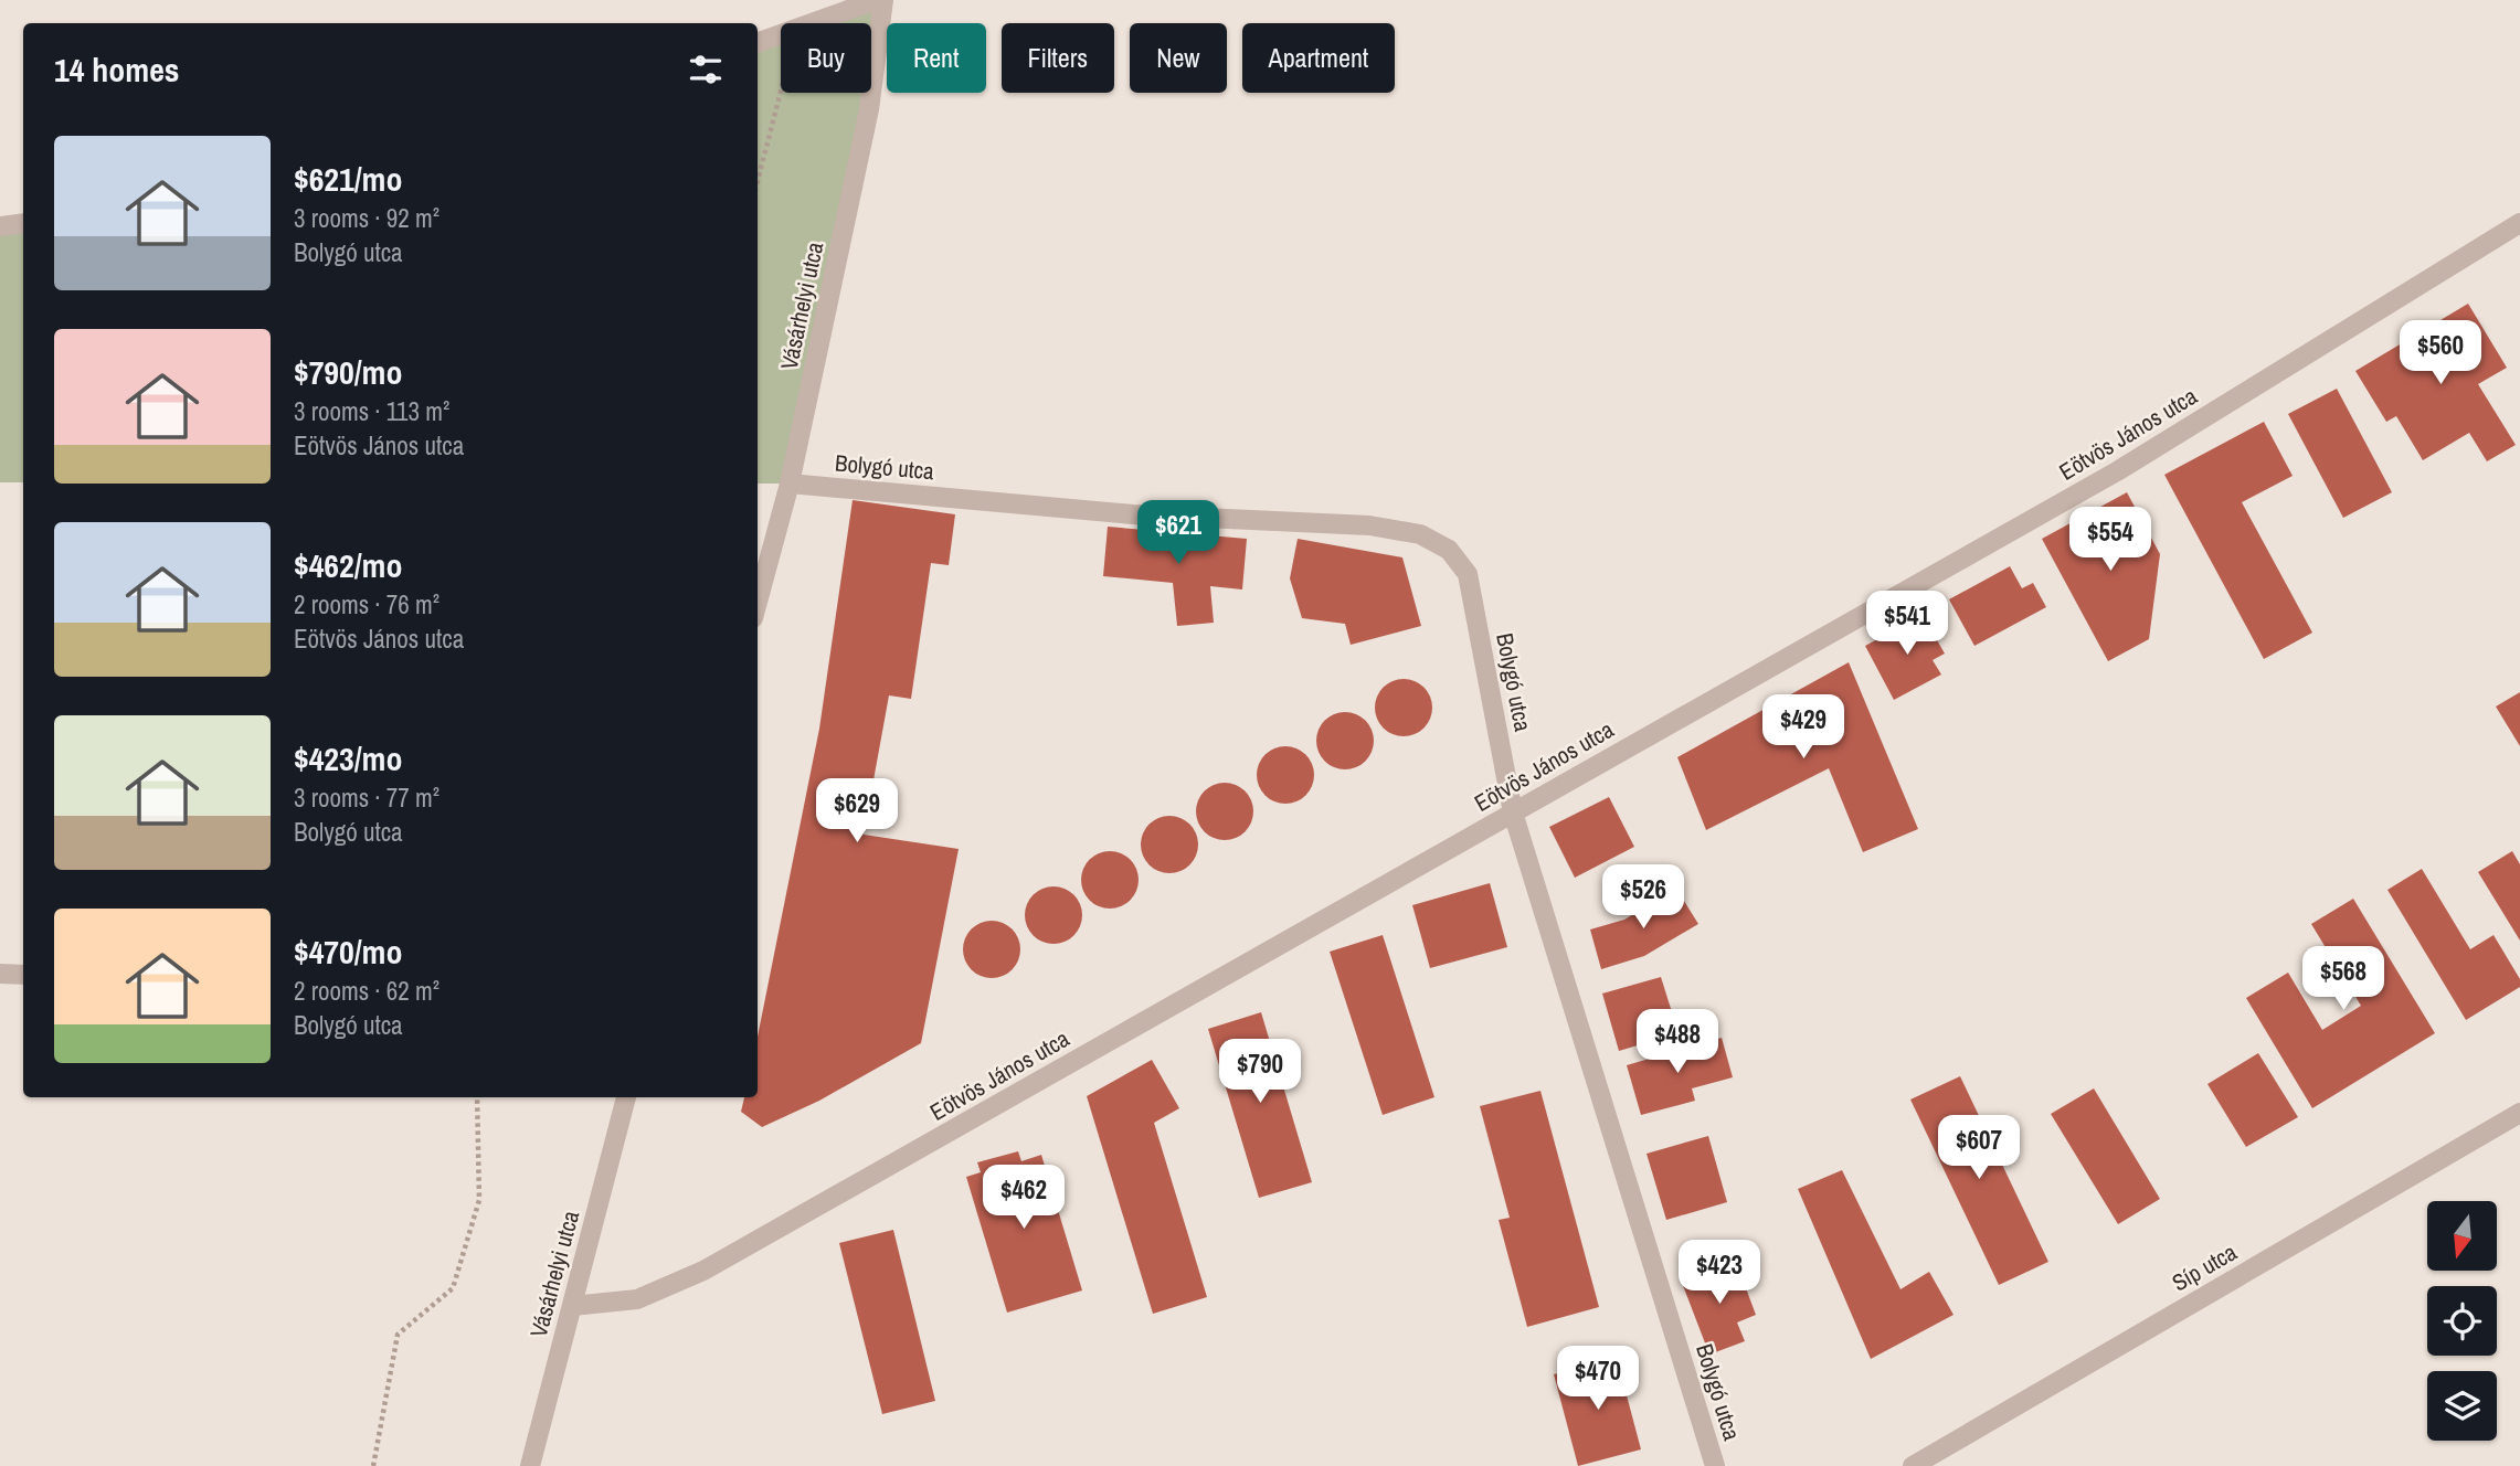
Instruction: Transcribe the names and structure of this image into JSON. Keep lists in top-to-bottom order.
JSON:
{
  "streets": {
    "street": [
      "Vásárhelyi utca",
      "Eötvös János utca",
      "Bolygó utca",
      "Síp utca"
    ]
  },
  "crossings": [
    ["Vásárhelyi utca", "Eötvös János utca"],
    ["Vásárhelyi utca", "Bolygó utca"],
    ["Eötvös János utca", "Bolygó utca"]
  ],
  "north": "bottom",
  "page": {
    "chip": [
      "Buy",
      "Rent",
      "Filters",
      "New",
      "Apartment"
    ],
    "heading": "14 homes",
    "list": [
      {
        "name": "$621/mo",
        "note": "3 rooms · 92 m² · Bolygó utca"
      },
      {
        "name": "$790/mo",
        "note": "3 rooms · 113 m² · Eötvös János utca"
      },
      {
        "name": "$462/mo",
        "note": "2 rooms · 76 m² · Eötvös János utca"
      },
      {
        "name": "$423/mo",
        "note": "3 rooms · 77 m² · Bolygó utca"
      },
      {
        "name": "$470/mo",
        "note": "2 rooms · 62 m² · Bolygó utca"
      }
    ],
    "price": [
      "$560",
      "$621",
      "$554",
      "$541",
      "$429",
      "$629",
      "$526",
      "$568",
      "$488",
      "$790",
      "$607",
      "$462",
      "$423",
      "$470"
    ]
  }
}
